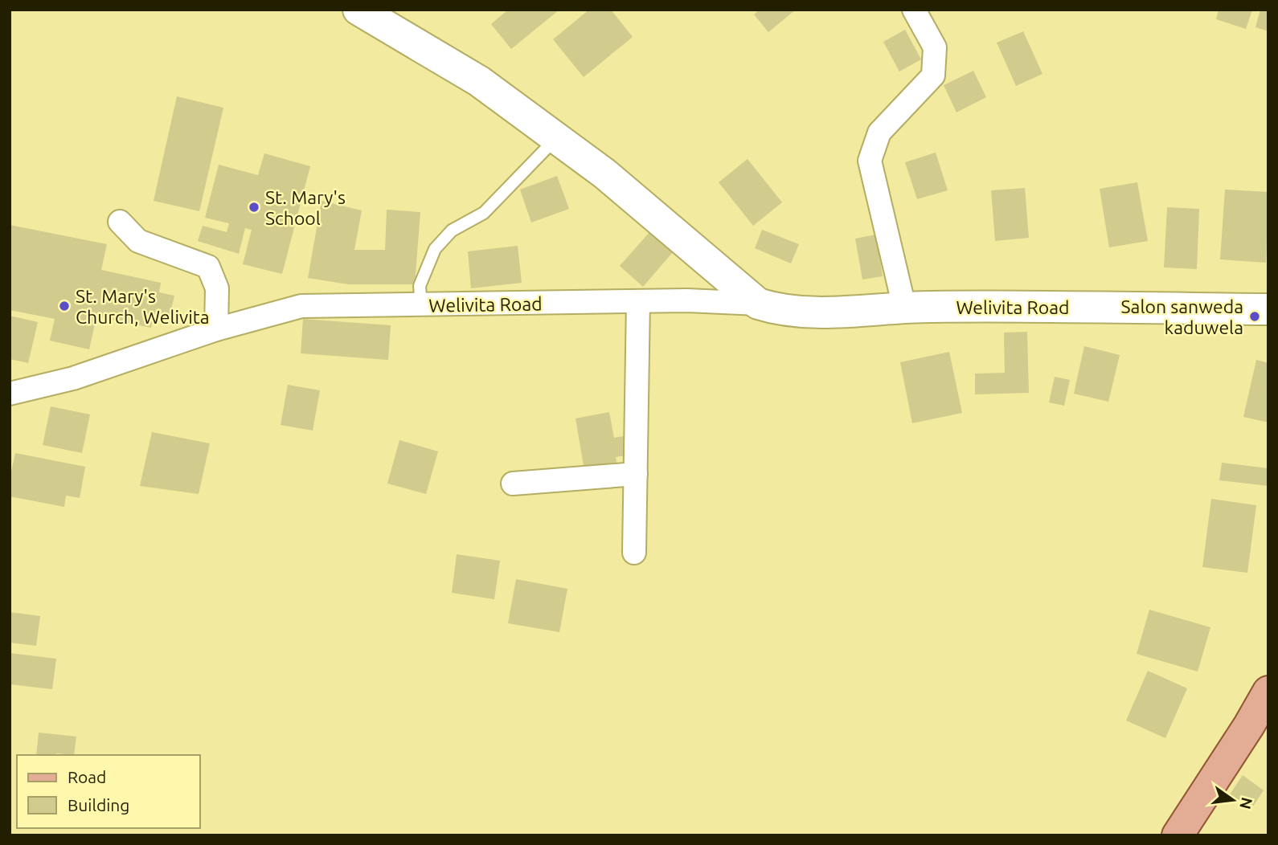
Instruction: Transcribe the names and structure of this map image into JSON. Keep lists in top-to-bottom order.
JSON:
{
  "streets": {
    "street": ["Welivita Road"]
  },
  "places": ["St. Mary's School", "St. Mary's Church, Welivita", "Salon sanweda kaduwela"],
  "legend": ["Road", "Building"],
  "north": "right"
}
